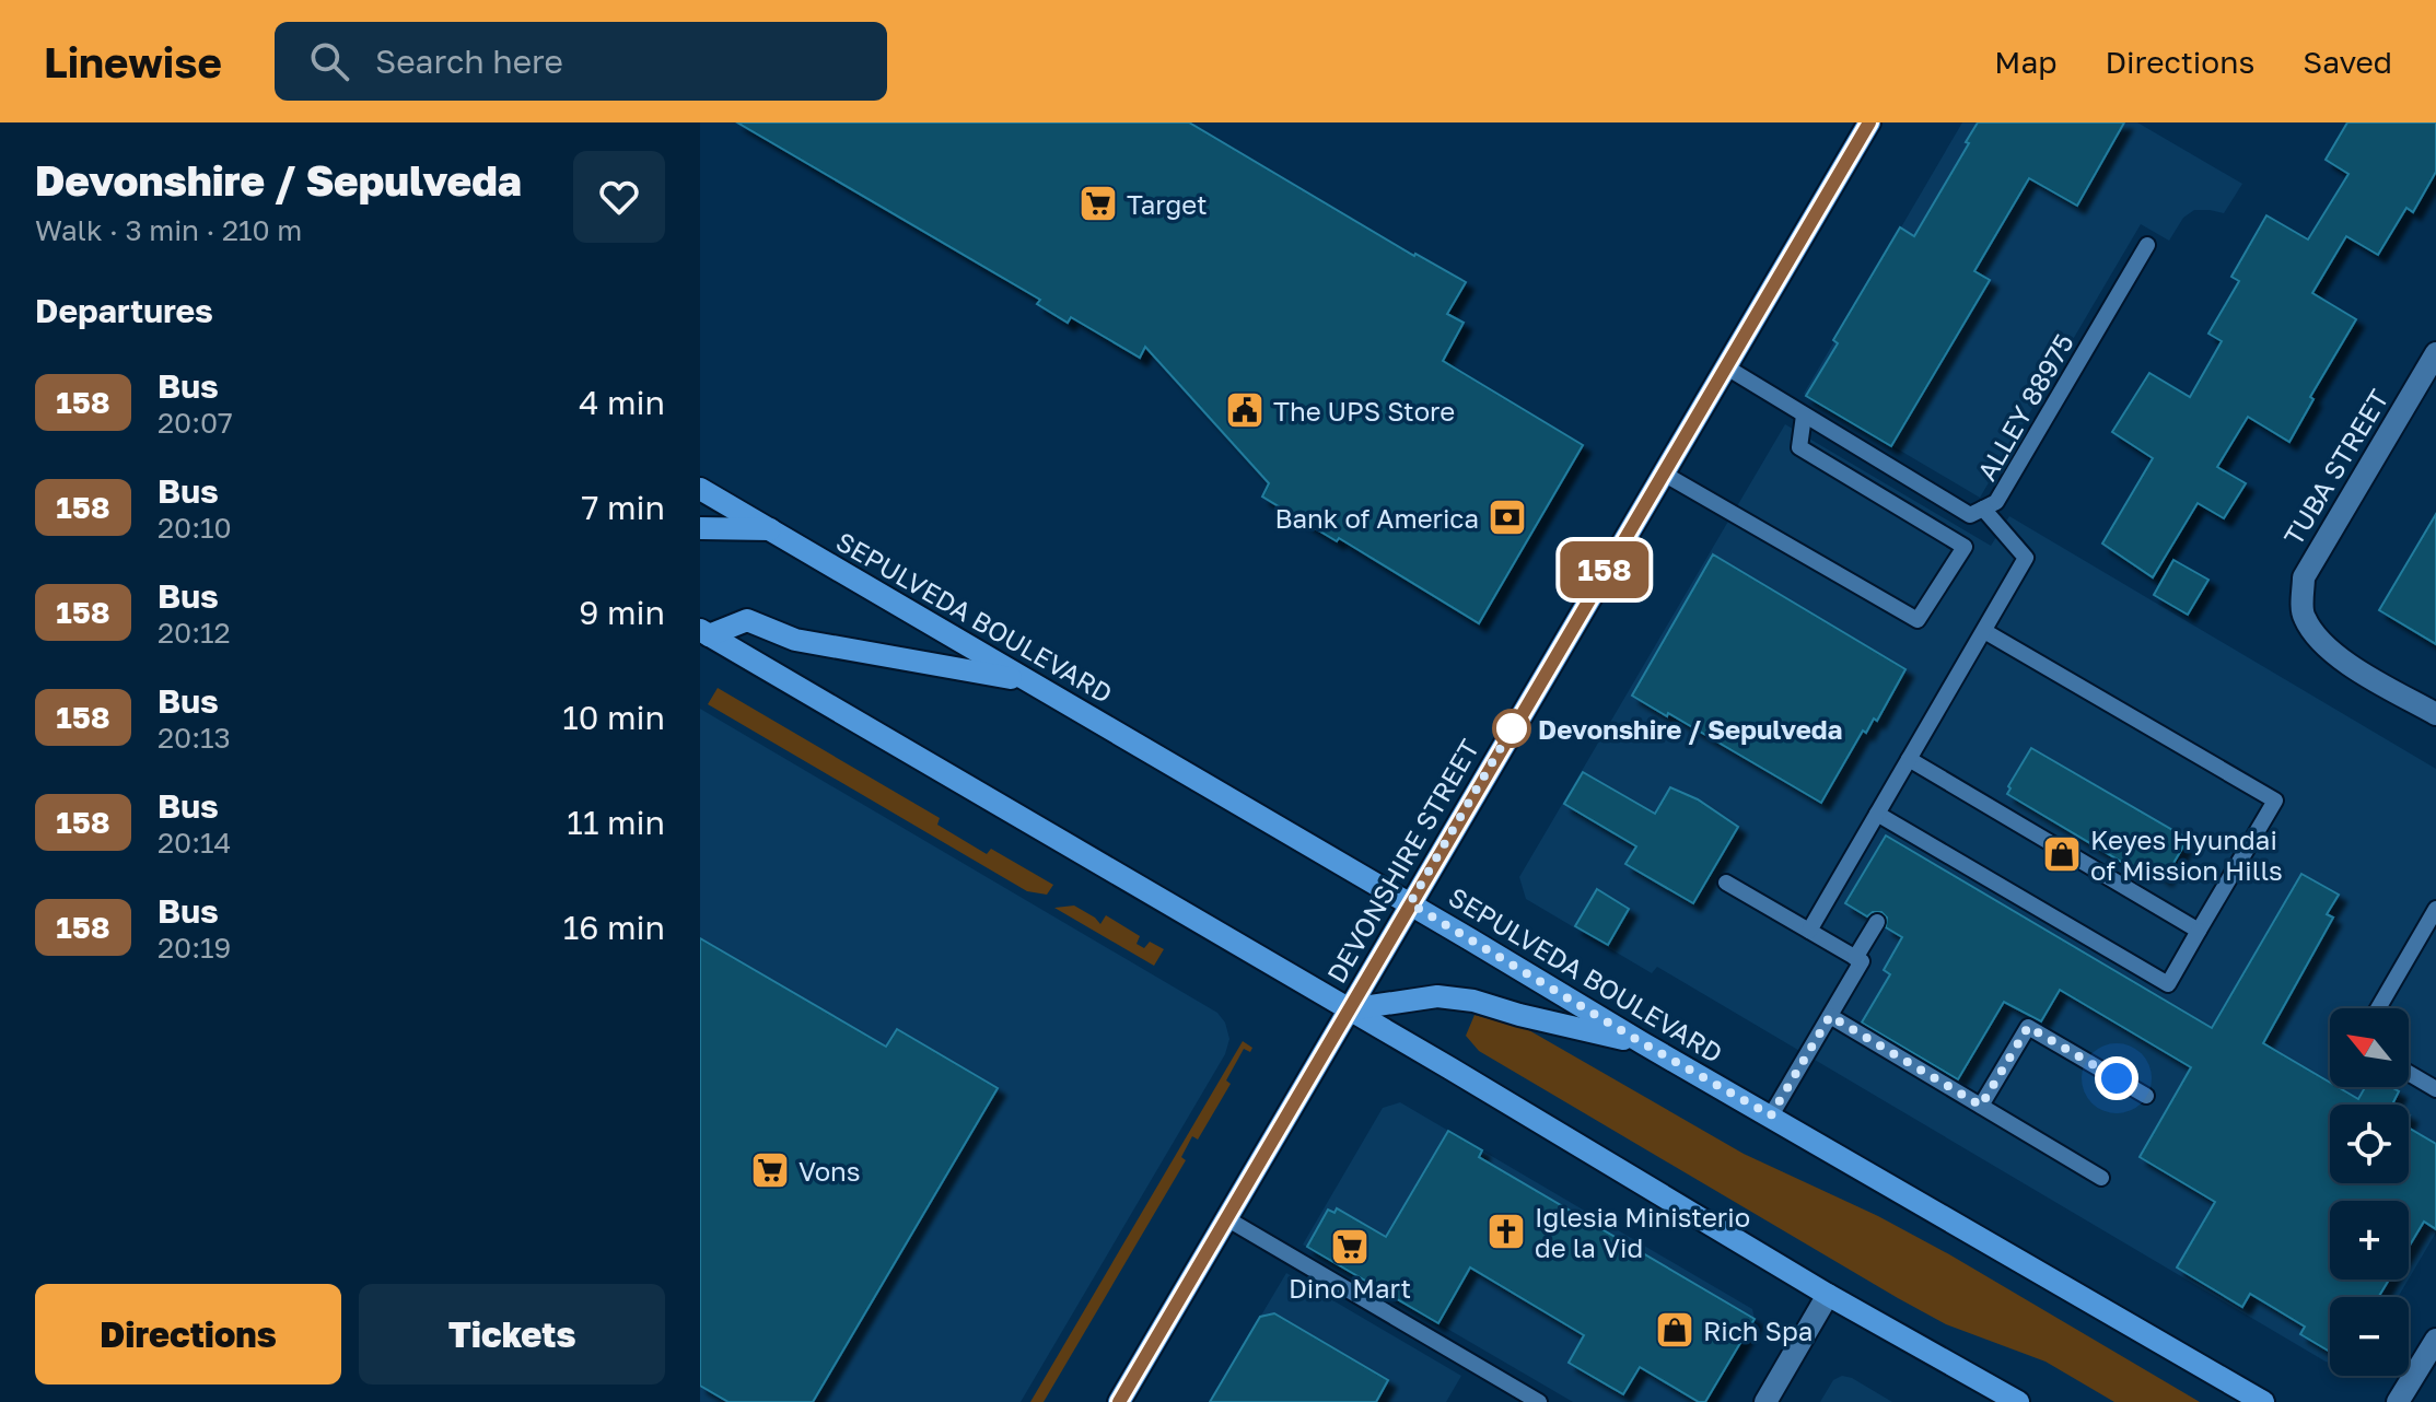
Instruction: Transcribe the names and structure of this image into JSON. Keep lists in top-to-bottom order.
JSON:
{
  "streets": {
    "main road": ["SEPULVEDA BOULEVARD", "DEVONSHIRE STREET"],
    "street": ["TUBA STREET"],
    "lane": ["ALLEY 88975"]
  },
  "crossings": [
    ["ALLEY 88975", "DEVONSHIRE STREET"],
    ["SEPULVEDA BOULEVARD", "DEVONSHIRE STREET"]
  ],
  "places": {
    "supermarket": ["Target", "Vons", "Dino Mart"],
    "public building": ["The UPS Store"],
    "bank": ["Bank of America"],
    "other": ["Devonshire / Sepulveda"],
    "shop": ["Keyes Hyundai of Mission Hills", "Rich Spa"],
    "church": ["Iglesia Ministerio de la Vid"]
  },
  "lines": ["bus line 158"],
  "north": "top left",
  "page": {
    "header": "Linewise",
    "search": "Search here",
    "nav": ["Map", "Directions", "Saved"],
    "heading": [
      ["Devonshire / Sepulveda", "Walk · 3 min · 210 m"],
      "Departures"
    ],
    "on_map": "158",
    "list": [
      {
        "mark": "158",
        "name": "Bus",
        "note": "20:07",
        "value": "4 min"
      },
      {
        "mark": "158",
        "name": "Bus",
        "note": "20:10",
        "value": "7 min"
      },
      {
        "mark": "158",
        "name": "Bus",
        "note": "20:12",
        "value": "9 min"
      },
      {
        "mark": "158",
        "name": "Bus",
        "note": "20:13",
        "value": "10 min"
      },
      {
        "mark": "158",
        "name": "Bus",
        "note": "20:14",
        "value": "11 min"
      },
      {
        "mark": "158",
        "name": "Bus",
        "note": "20:19",
        "value": "16 min"
      }
    ],
    "map_buttons": ["+", "−"],
    "buttons": ["Directions", "Tickets"]
  }
}
